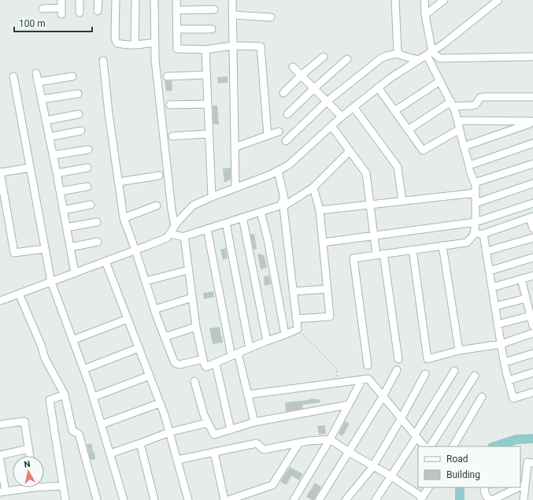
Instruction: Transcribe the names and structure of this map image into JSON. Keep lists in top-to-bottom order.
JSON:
{
  "legend": ["Road", "Building"],
  "scale_bar": "100 m",
  "north": "top"
}
